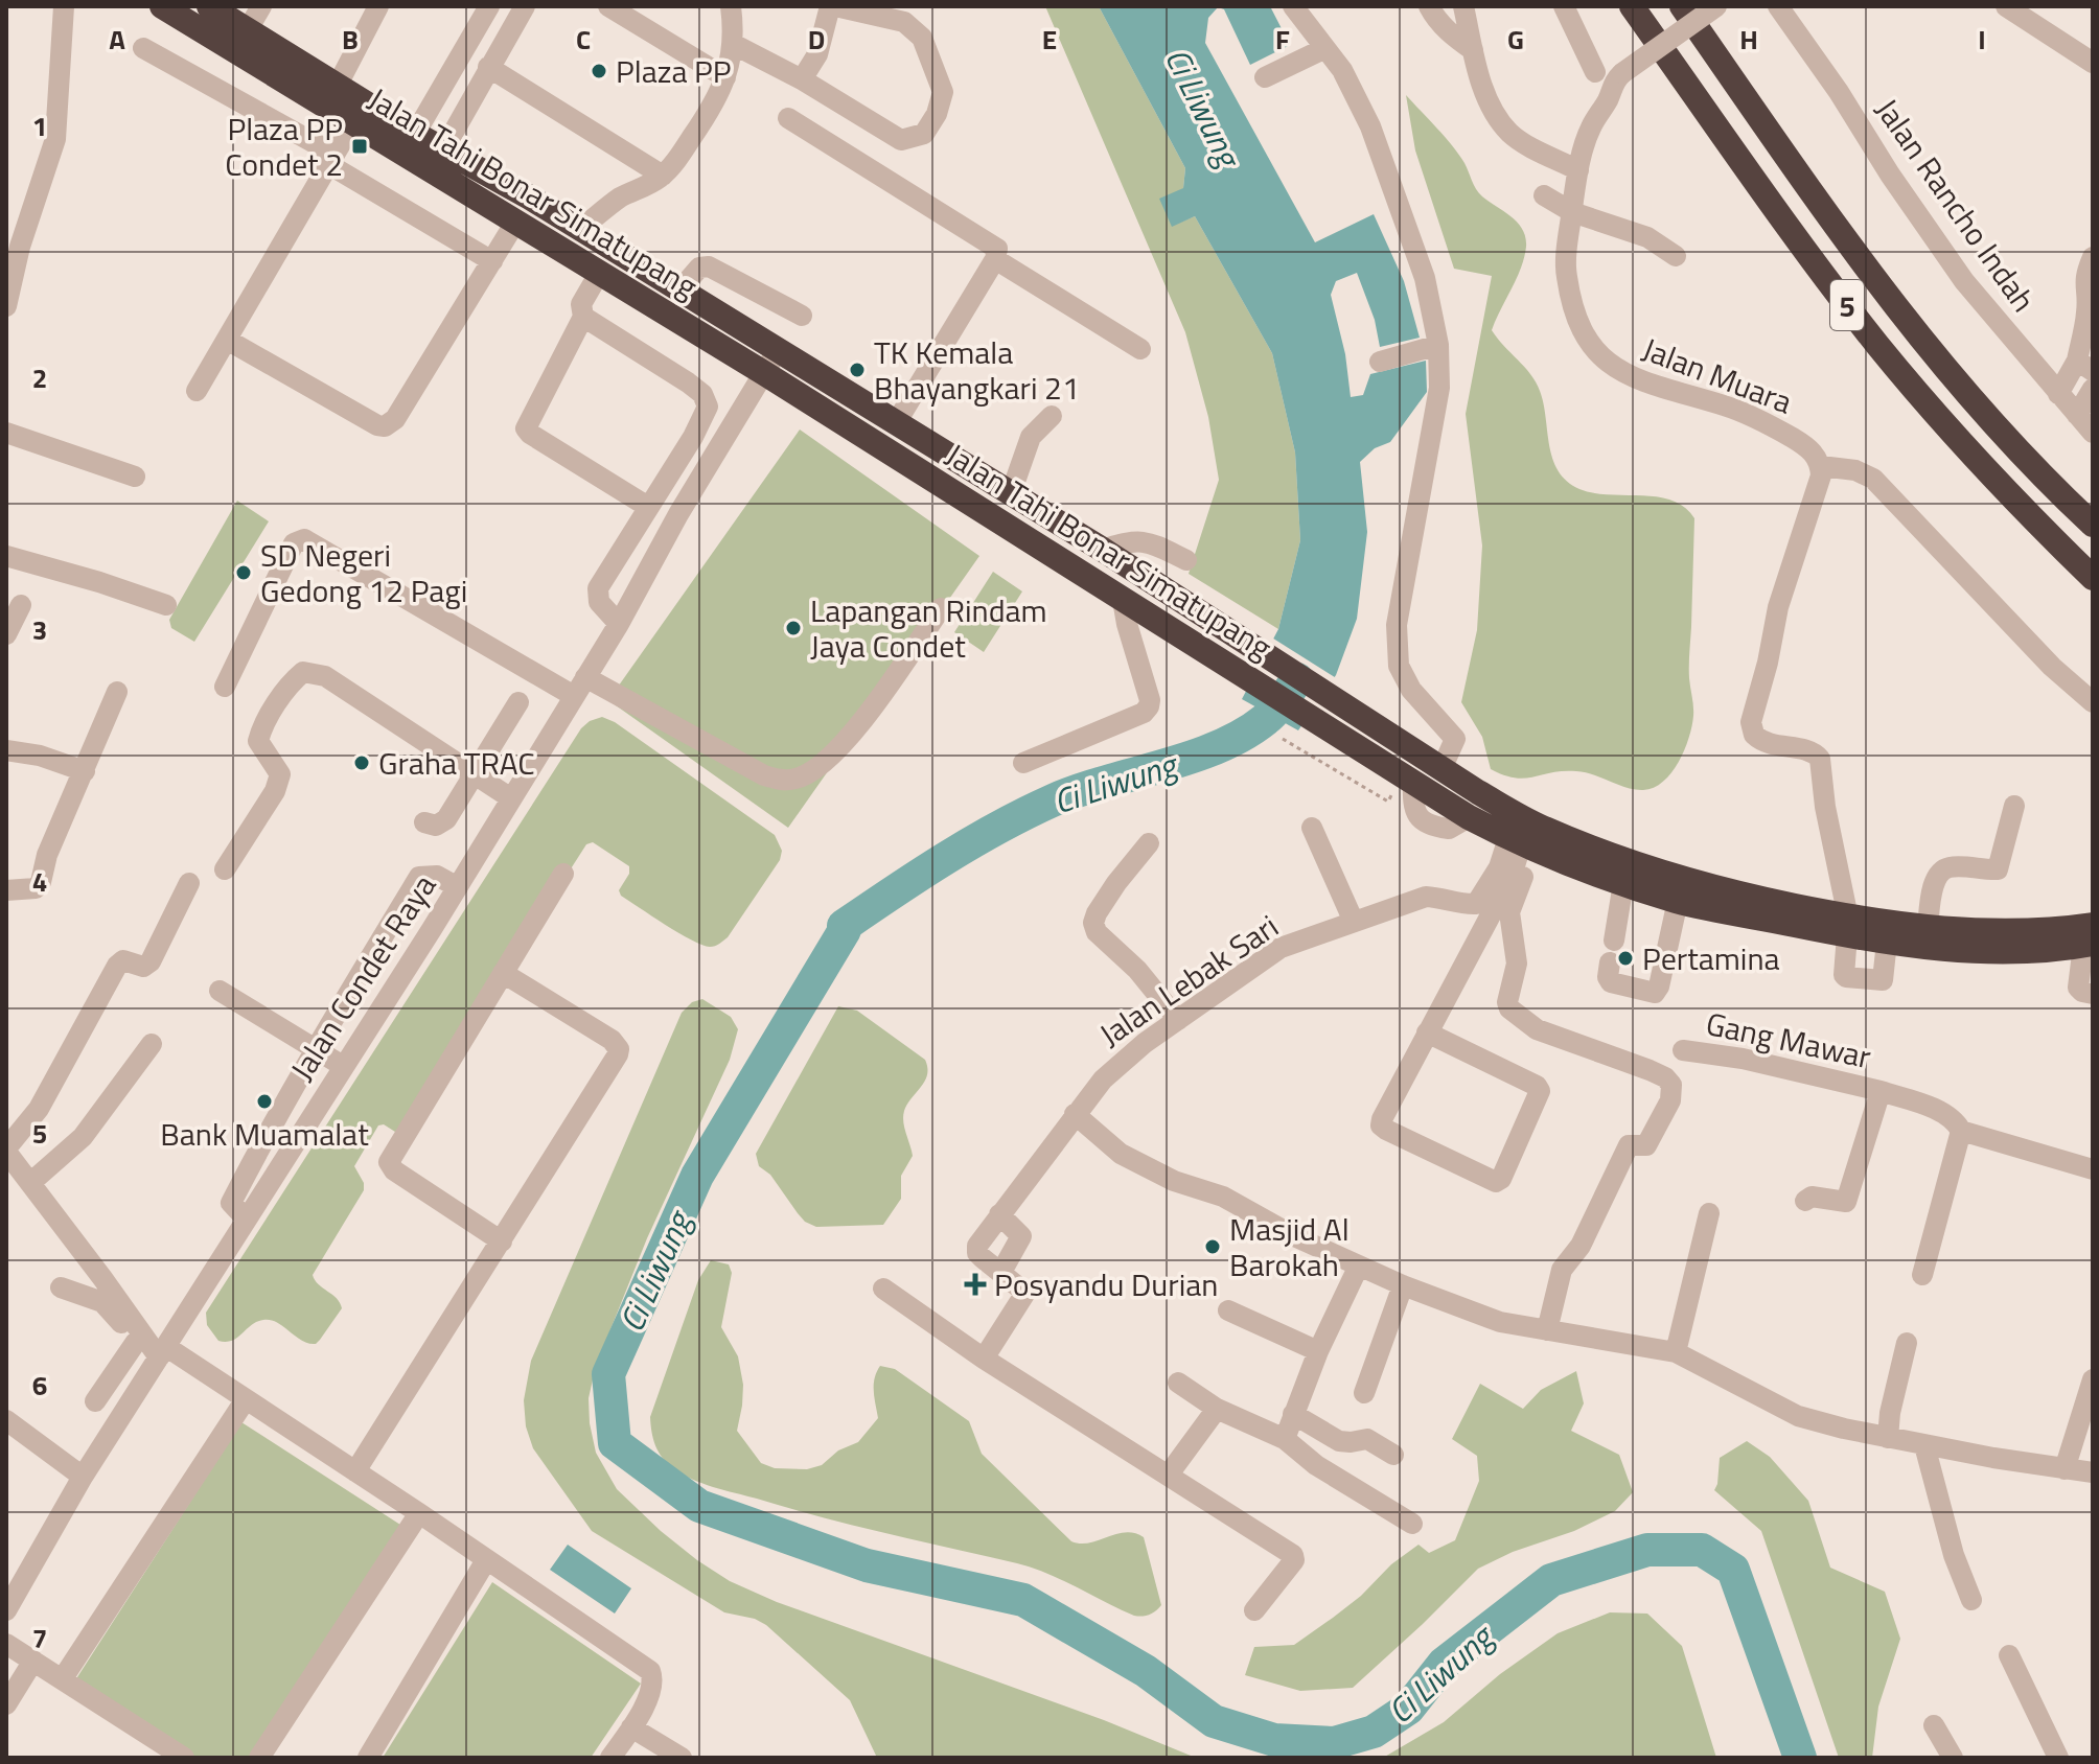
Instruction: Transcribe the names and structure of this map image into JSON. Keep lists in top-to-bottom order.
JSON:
{
  "streets": {
    "highway": ["Jalan Tahi Bonar Simatupang", "5"],
    "street": [
      "Jalan Rancho Indah",
      "Jalan Muara",
      "Jalan Condet Raya",
      "Jalan Lebak Sari",
      "Gang Mawar"
    ]
  },
  "crossings": [
    ["Jalan Tahi Bonar Simatupang", "Jalan Condet Raya"],
    ["Jalan Tahi Bonar Simatupang", "Jalan Lebak Sari"]
  ],
  "water": ["Ci Liwung"],
  "places": {
    "other": [
      "Plaza PP",
      "TK Kemala Bhayangkari 21",
      "SD Negeri Gedong 12 Pagi",
      "Lapangan Rindam Jaya Condet",
      "Graha TRAC",
      "Pertamina",
      "Bank Muamalat",
      "Masjid Al Barokah"
    ],
    "transit": ["Plaza PP Condet 2"],
    "health": ["Posyandu Durian"]
  },
  "grid": {
    "columns": [
      "A",
      "B",
      "C",
      "D",
      "E",
      "F",
      "G",
      "H",
      "I"
    ],
    "rows": [
      "1",
      "2",
      "3",
      "4",
      "5",
      "6",
      "7"
    ]
  }
}
